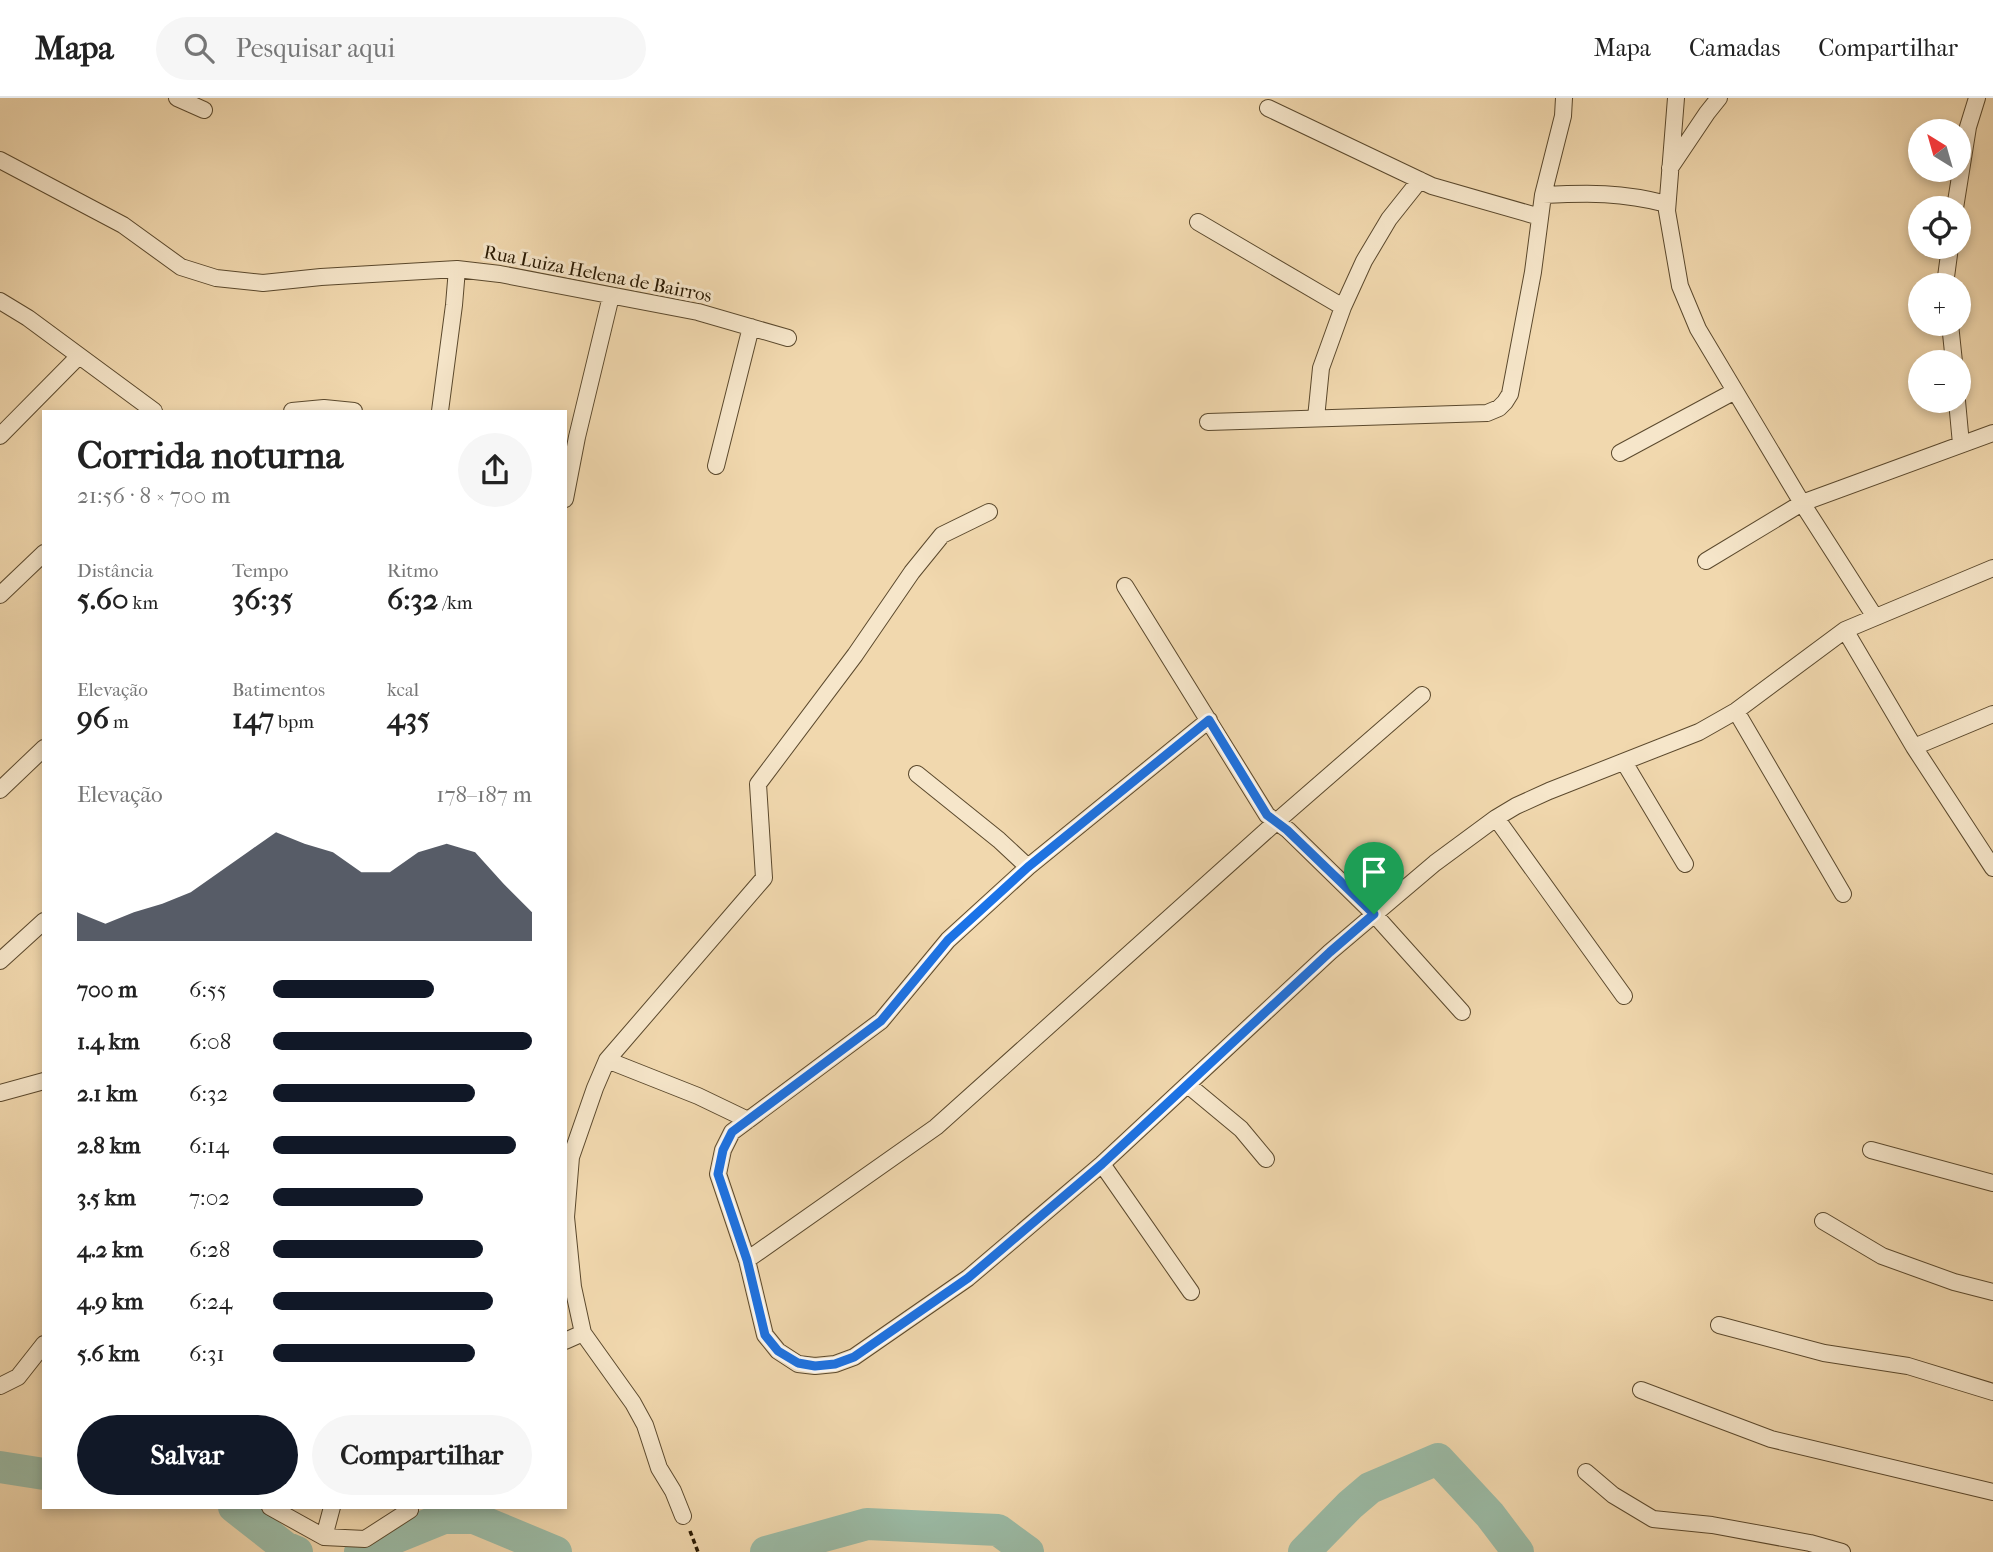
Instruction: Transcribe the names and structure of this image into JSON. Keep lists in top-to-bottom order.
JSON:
{
  "streets": {
    "street": ["Rua Luiza Helena de Bairros"]
  },
  "north": "top left",
  "page": {
    "header": "Mapa",
    "search": "Pesquisar aqui",
    "nav": ["Mapa", "Camadas", "Compartilhar"],
    "map_buttons": ["+", "−"],
    "heading": ["Corrida noturna", "21:56 · 8 × 700 m"],
    "stats": [
      ["Distância", "5.60 km"],
      ["Tempo", "36:35"],
      ["Ritmo", "6:32 /km"],
      ["Elevação", "96 m"],
      ["Batimentos", "147 bpm"],
      ["kcal", "435"]
    ],
    "chart": ["Elevação", "178–187 m"],
    "list": [
      {
        "name": "700 m",
        "note": "6:55"
      },
      {
        "name": "1.4 km",
        "note": "6:08"
      },
      {
        "name": "2.1 km",
        "note": "6:32"
      },
      {
        "name": "2.8 km",
        "note": "6:14"
      },
      {
        "name": "3.5 km",
        "note": "7:02"
      },
      {
        "name": "4.2 km",
        "note": "6:28"
      },
      {
        "name": "4.9 km",
        "note": "6:24"
      },
      {
        "name": "5.6 km",
        "note": "6:31"
      }
    ],
    "buttons": ["Salvar", "Compartilhar"]
  }
}
